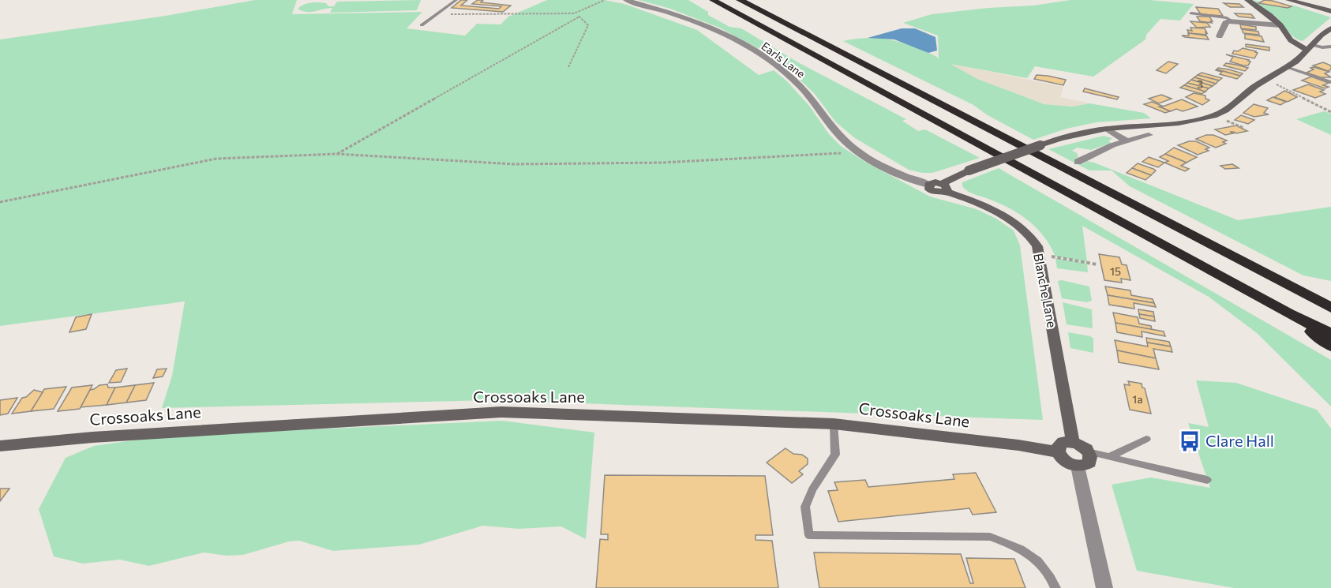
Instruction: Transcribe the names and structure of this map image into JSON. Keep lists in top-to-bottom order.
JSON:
{
  "streets": {
    "street": ["Earls Lane", "Blanche Lane", "Crossoaks Lane"]
  },
  "crossings": [
    ["Earls Lane", "Blanche Lane"],
    ["Blanche Lane", "Crossoaks Lane"]
  ],
  "places": {
    "bus stop": ["Clare Hall"]
  },
  "house_numbers": ["3", "15", "1a"]
}
